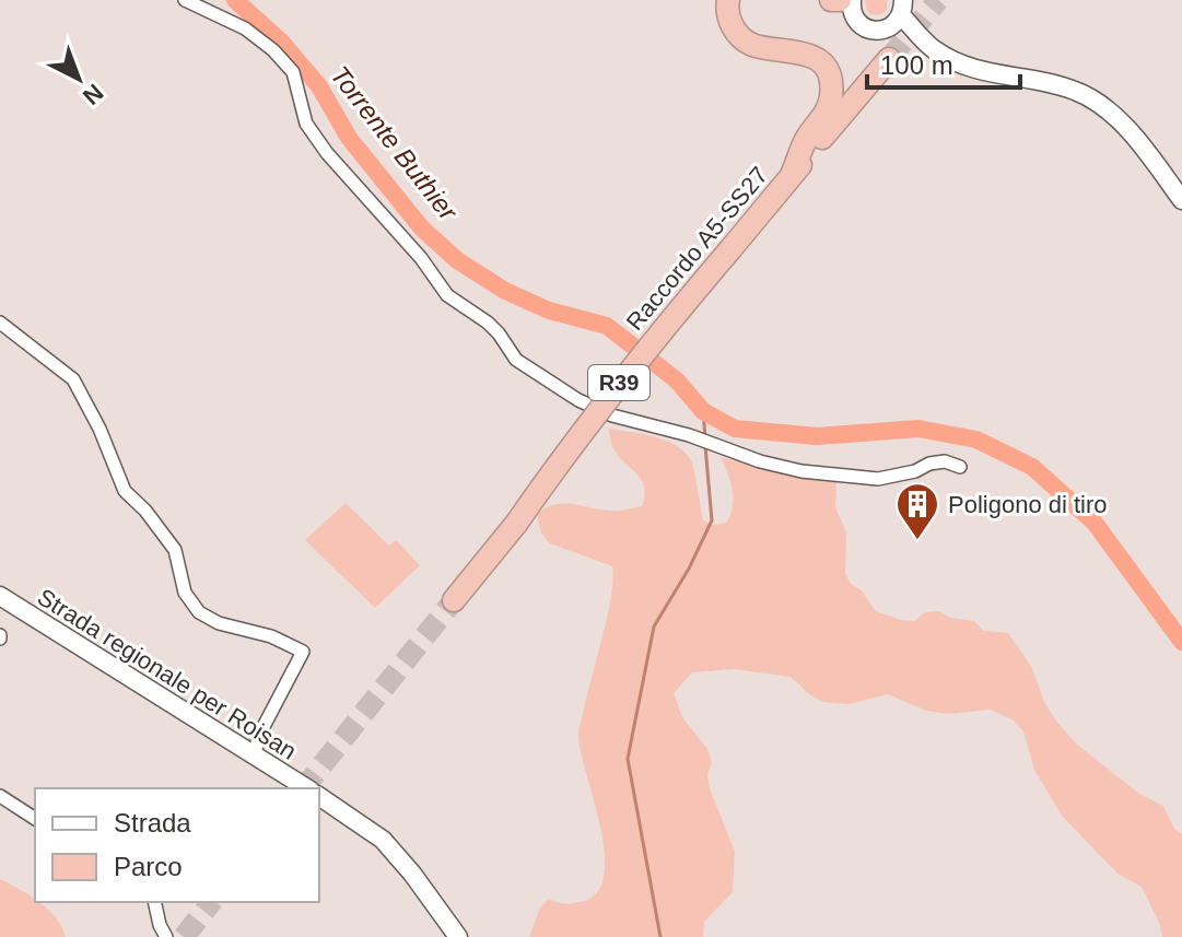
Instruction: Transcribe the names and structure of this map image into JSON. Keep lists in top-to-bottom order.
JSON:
{
  "streets": {
    "highway": ["Raccordo A5-SS27", "R39"],
    "main road": ["Strada regionale per Roisan"]
  },
  "water": ["Torrente Buthier"],
  "places": {
    "building": ["Poligono di tiro"]
  },
  "legend": ["Strada", "Parco"],
  "scale_bar": "100 m",
  "north": "bottom right"
}
